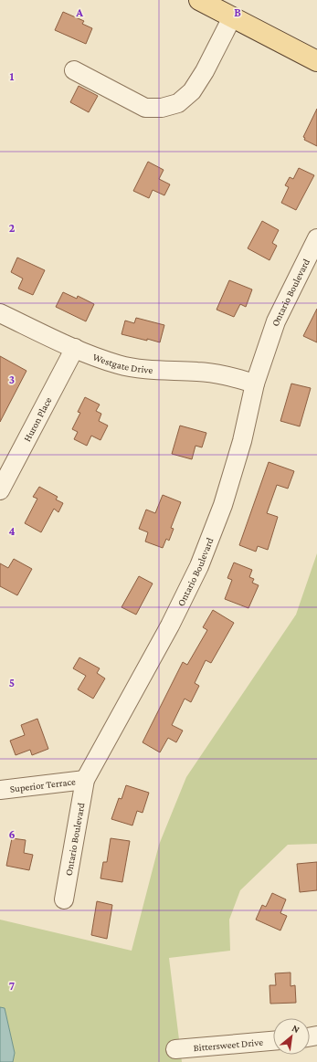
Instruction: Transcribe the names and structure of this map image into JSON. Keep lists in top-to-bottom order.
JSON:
{
  "streets": {
    "street": [
      "Ontario Boulevard",
      "Westgate Drive",
      "Huron Place",
      "Superior Terrace",
      "Bittersweet Drive"
    ]
  },
  "crossings": [
    ["Ontario Boulevard", "Westgate Drive"],
    ["Ontario Boulevard", "Superior Terrace"],
    ["Westgate Drive", "Huron Place"]
  ],
  "north": "top right",
  "grid": {
    "columns": ["A", "B"],
    "rows": [
      "1",
      "2",
      "3",
      "4",
      "5",
      "6",
      "7"
    ]
  }
}
